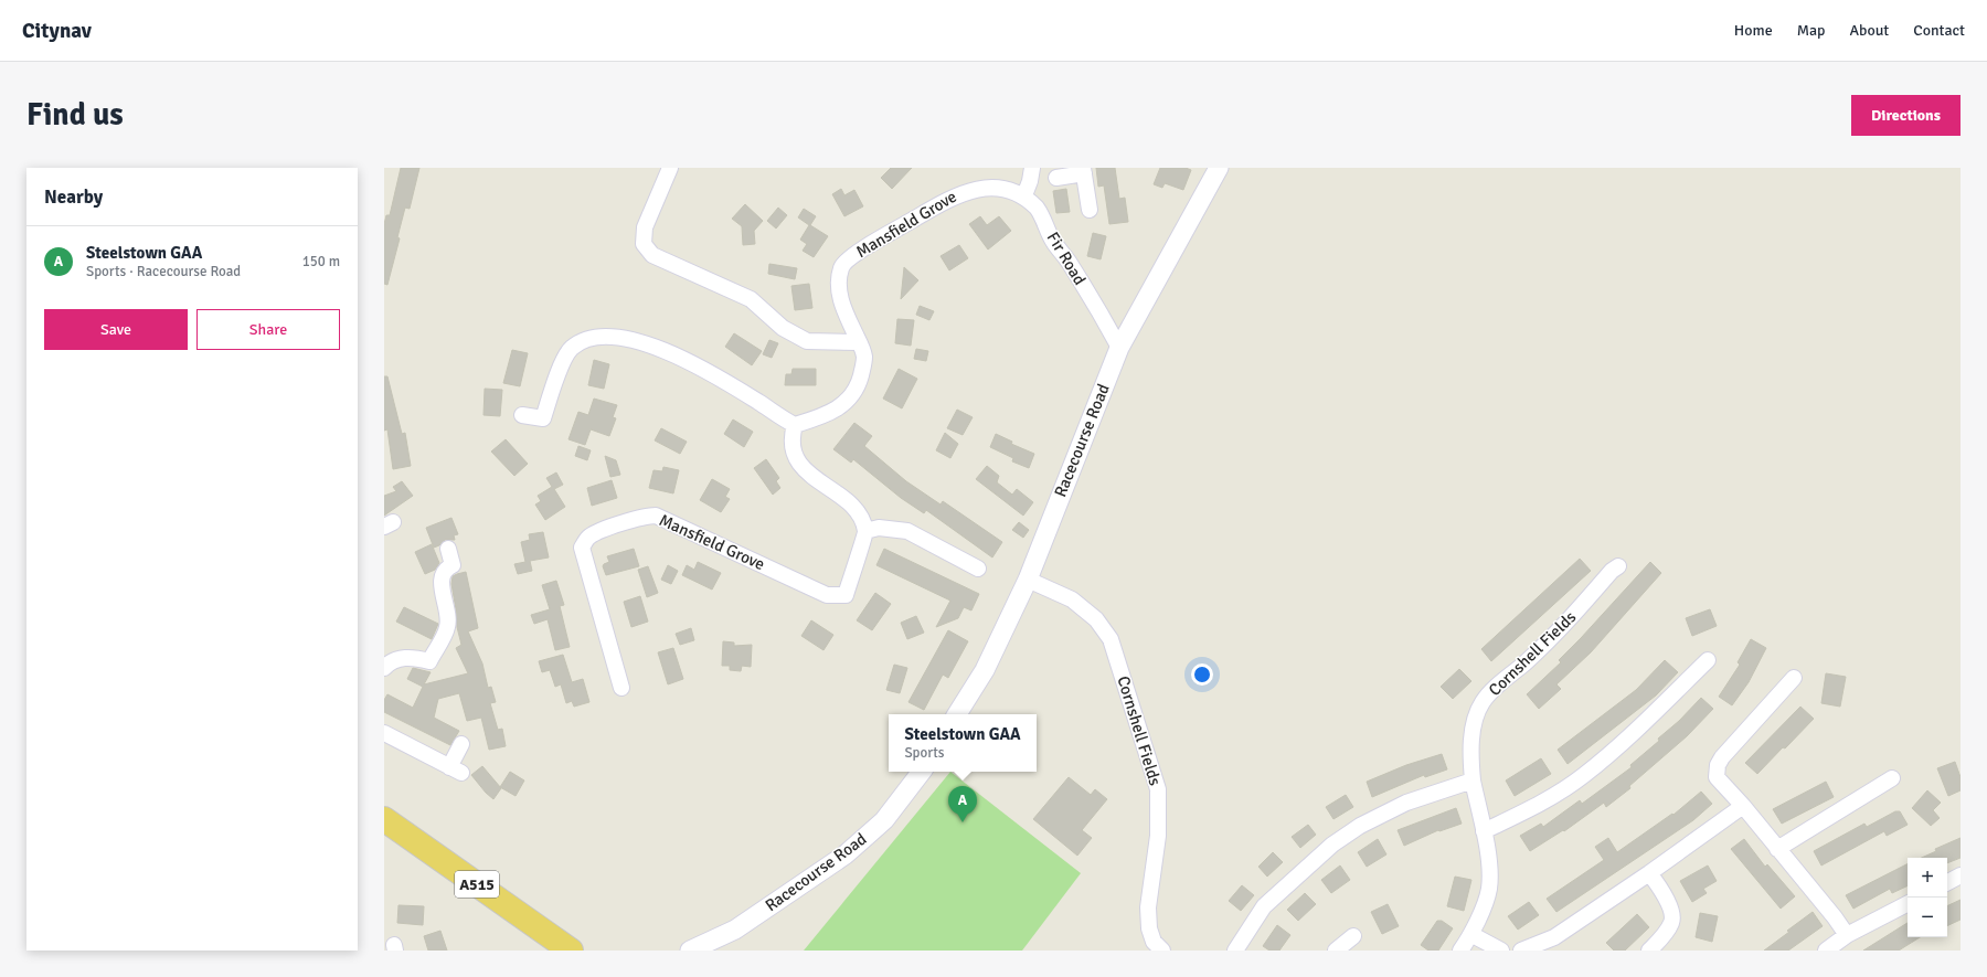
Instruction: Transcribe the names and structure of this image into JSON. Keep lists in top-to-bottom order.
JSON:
{
  "streets": {
    "highway": ["A515"],
    "street": [
      "Mansfield Grove",
      "Fir Road",
      "Racecourse Road",
      "Cornshell Fields"
    ]
  },
  "crossings": [
    ["Mansfield Grove", "Fir Road"],
    ["Fir Road", "Racecourse Road"],
    ["Racecourse Road", "Cornshell Fields"]
  ],
  "page": {
    "header": "Citynav",
    "nav": [
      "Home",
      "Map",
      "About",
      "Contact"
    ],
    "buttons": [
      "Directions",
      ["Save", "Share"]
    ],
    "title": "Find us",
    "heading": "Nearby",
    "list": [
      {
        "mark": "A",
        "name": "Steelstown GAA",
        "note": "Sports · Racecourse Road",
        "value": "150 m"
      }
    ],
    "popup": ["Steelstown GAA", "Sports"],
    "pins": "A",
    "map_buttons": ["+", "−"]
  }
}
